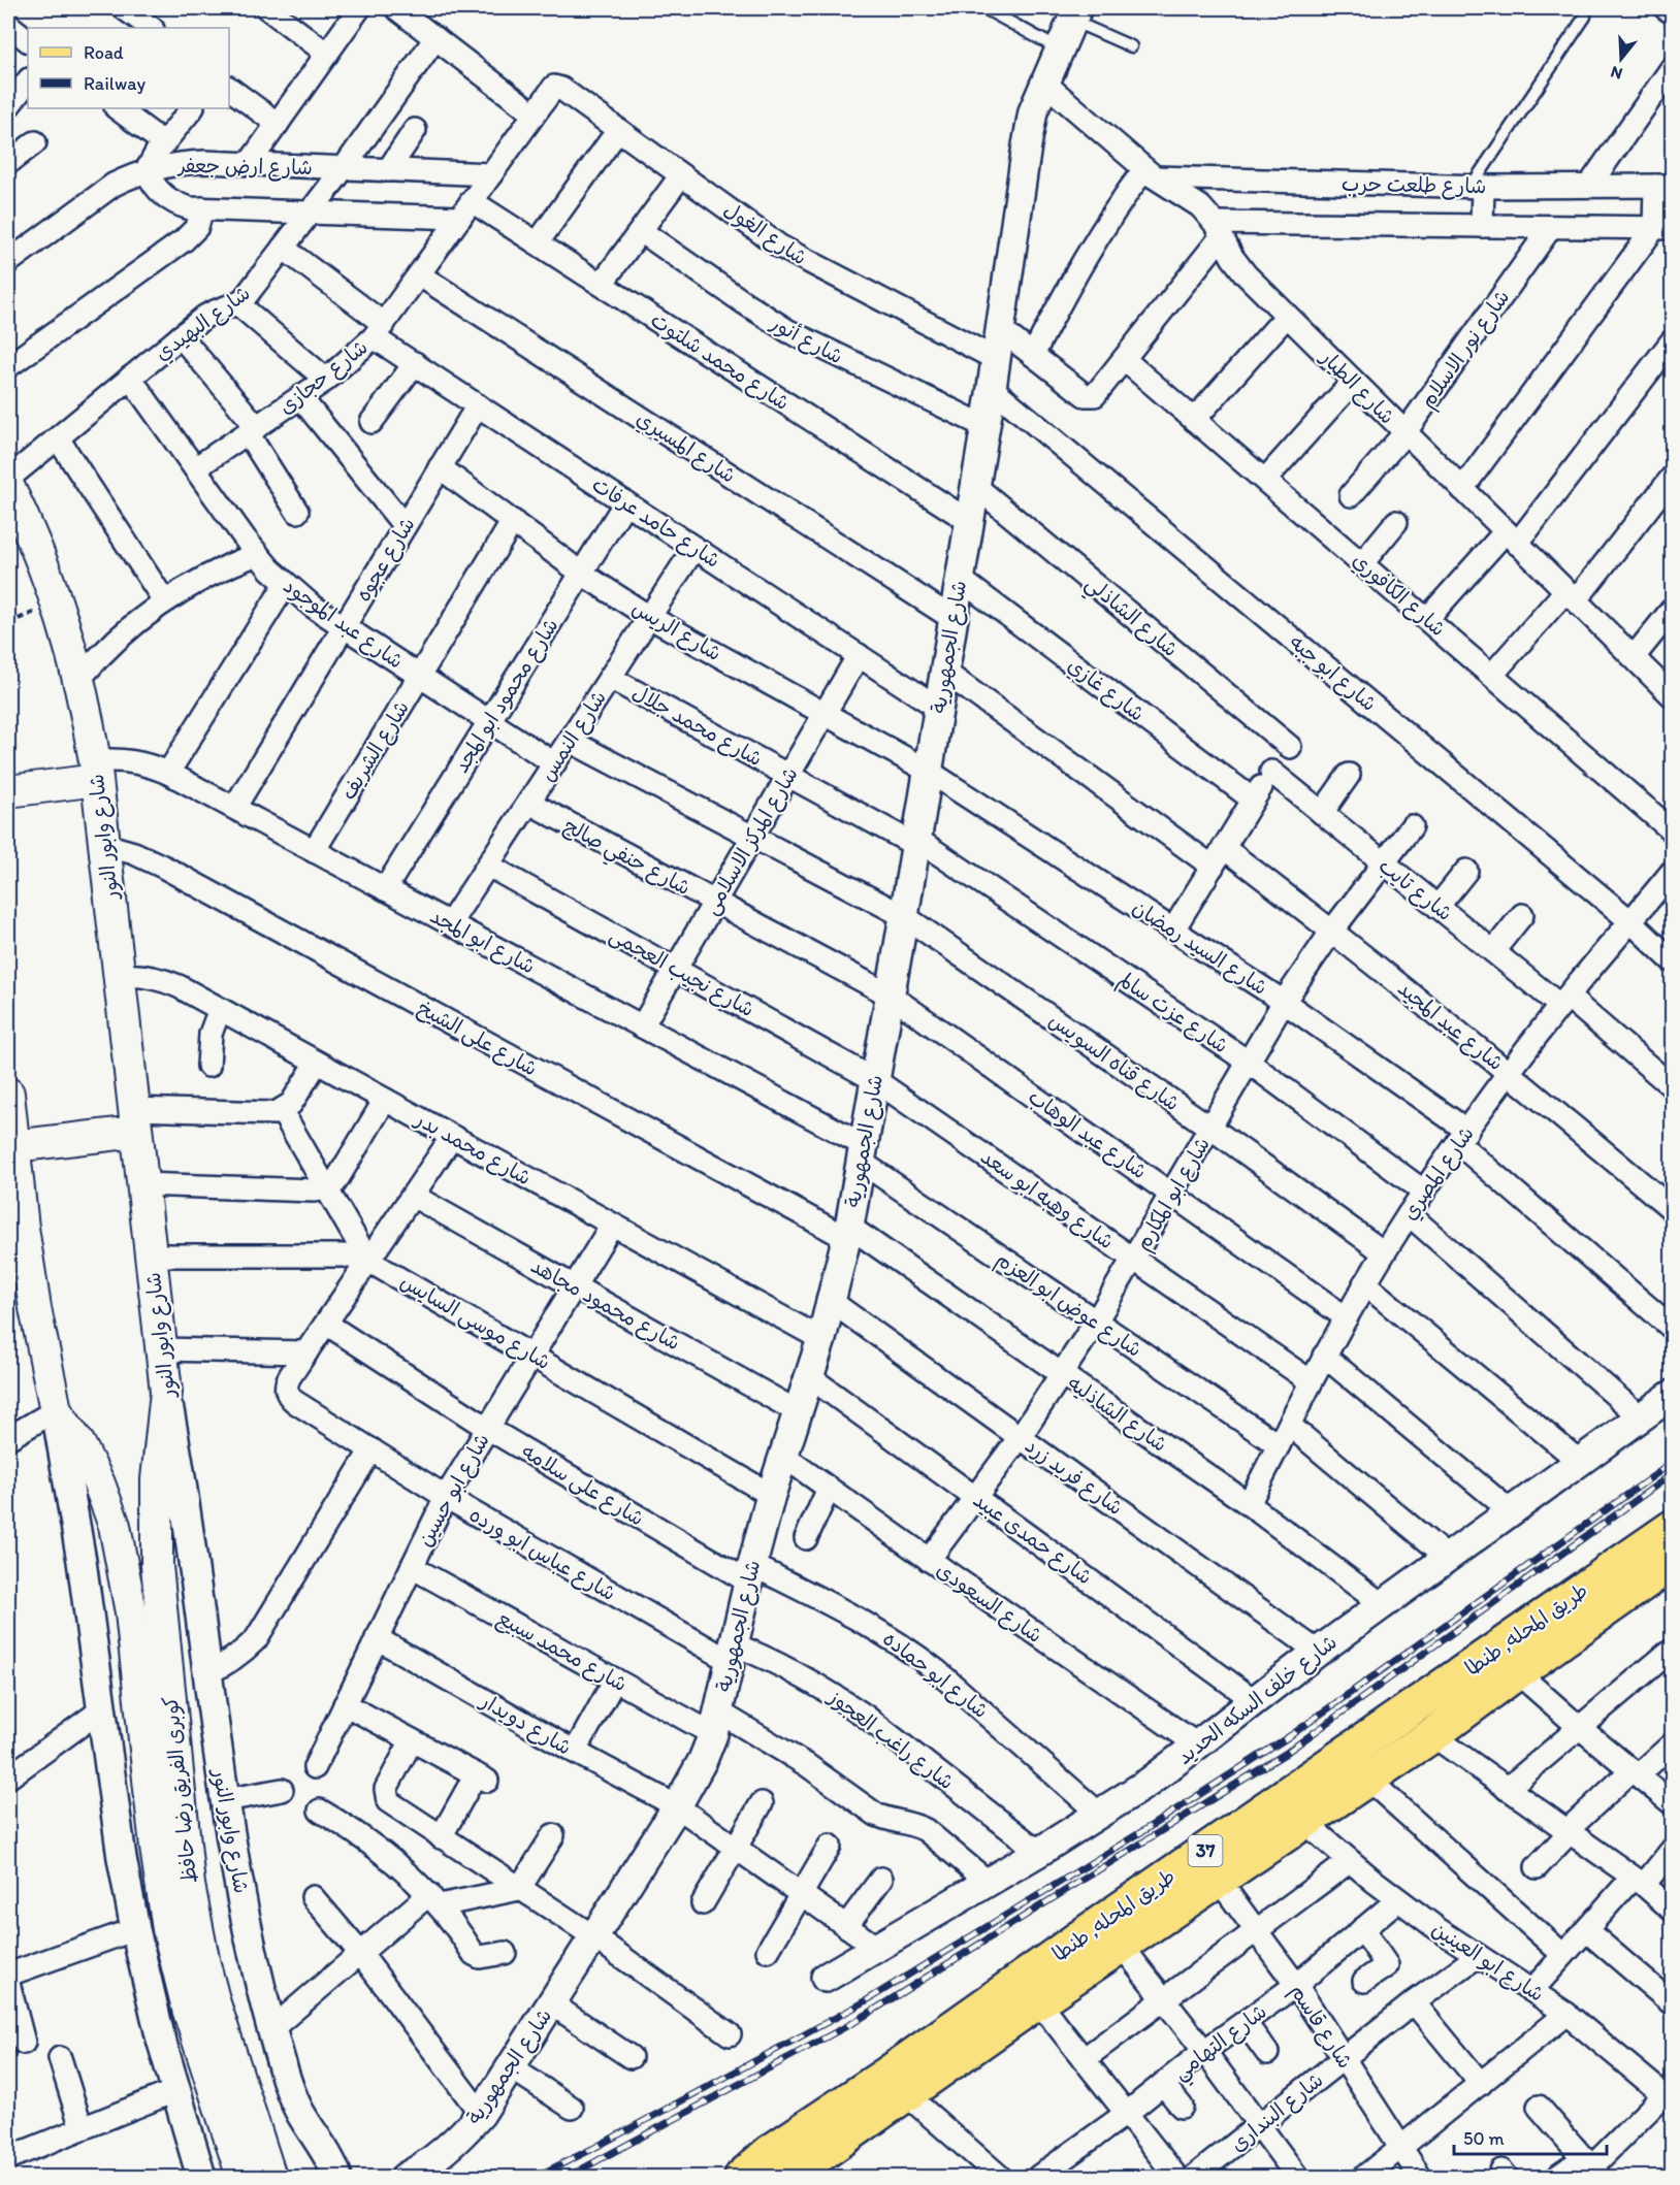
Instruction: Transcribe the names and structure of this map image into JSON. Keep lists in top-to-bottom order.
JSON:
{
  "streets": {
    "main road": [
      "شارع وابور النور",
      "طريق المحله, طنطا",
      "كوبرى الفريق رضا حافظ",
      "37"
    ],
    "street": [
      "شارع ارض جعفر",
      "شارع طلعت حرب",
      "شارع الغول",
      "شارع البهيدي",
      "شارع أنور",
      "شارع نور الاسلام",
      "شارع محمد شلتوت",
      "شارع حجازى",
      "شارع الطيار",
      "شارع المسيري",
      "شارع حامد عرفات",
      "شارع عجوه",
      "شارع الكافوري",
      "شارع الشاذلي",
      "شارع عبد الموجود",
      "شارع الريس",
      "شارع الجمهورية",
      "شارع ابو جبه",
      "شارع غازي",
      "شارع محمود ابو المجد",
      "شارع محمد جلال",
      "شارع النمس",
      "شارع الشريف",
      "شارع المركز الاسلامى",
      "شارع حنفي صالح",
      "شارع تايب",
      "شارع ابو المجد",
      "شارع السيد رمضان",
      "شارع نجيب العجمى",
      "شارع عزت سالم",
      "شارع عبد المجيد",
      "شارع على الشيخ",
      "شارع قناه السويس",
      "شارع عبد الوهاب",
      "شارع محمد بدر",
      "شارع المصري",
      "شارع ابو المكارم",
      "شارع وهبه ابو سعد",
      "شارع محمود مجاهد",
      "شارع عوض ابو العزم",
      "شارع موسى السايس",
      "شارع الشاذليه",
      "شارع فريد زرد",
      "شارع على سلامه",
      "شارع ابو حسين",
      "شارع حمدى عبيد",
      "شارع عباس ابو ورده",
      "شارع السعودى",
      "شارع محمد سبيع",
      "شارع ابو حماده",
      "شارع خلف السكه الحديد",
      "شارع دويدار",
      "شارع راغب العجوز",
      "شارع ابو العينين",
      "شارع قاسم",
      "شارع التهامي",
      "شارع البندارى"
    ]
  },
  "crossings": [
    ["شارع ارض جعفر", "شارع البهيدي"],
    ["شارع ارض جعفر", "شارع محمد شلتوت"],
    ["شارع ارض جعفر", "شارع حجازى"],
    ["شارع طلعت حرب", "شارع نور الاسلام"],
    ["شارع طلعت حرب", "شارع الطيار"],
    ["شارع الغول", "شارع حجازى"],
    ["شارع الغول", "شارع الجمهورية"],
    ["شارع البهيدي", "شارع حامد عرفات"],
    ["شارع البهيدي", "شارع عبد الموجود"],
    ["شارع أنور", "شارع الجمهورية"],
    ["شارع نور الاسلام", "شارع الطيار"],
    ["شارع محمد شلتوت", "شارع حجازى"],
    ["شارع محمد شلتوت", "شارع الجمهورية"],
    ["شارع حجازى", "شارع المسيري"],
    ["شارع حجازى", "شارع حامد عرفات"],
    ["شارع حجازى", "شارع عبد الموجود"],
    ["شارع الطيار", "شارع الجمهورية"],
    ["شارع المسيري", "شارع الجمهورية"],
    ["شارع حامد عرفات", "شارع عجوه"],
    ["شارع حامد عرفات", "شارع الجمهورية"],
    ["شارع حامد عرفات", "شارع محمود ابو المجد"],
    ["شارع حامد عرفات", "شارع النمس"],
    ["شارع حامد عرفات", "شارع المركز الاسلامى"],
    ["شارع عجوه", "شارع عبد الموجود"],
    ["شارع عجوه", "شارع الريس"],
    ["شارع عجوه", "شارع ابو المجد"],
    ["شارع الشاذلي", "شارع الجمهورية"],
    ["شارع الشاذلي", "شارع تايب"],
    ["شارع عبد الموجود", "شارع محمود ابو المجد"],
    ["شارع عبد الموجود", "شارع النمس"],
    ["شارع عبد الموجود", "شارع الشريف"],
    ["شارع الريس", "شارع الجمهورية"],
    ["شارع الريس", "شارع محمود ابو المجد"],
    ["شارع الريس", "شارع النمس"],
    ["شارع الريس", "شارع الشريف"],
    ["شارع الريس", "شارع المركز الاسلامى"],
    ["شارع الريس", "شارع السيد رمضان"],
    ["شارع الجمهورية", "شارع ابو جبه"],
    ["شارع الجمهورية", "شارع غازي"],
    ["شارع الجمهورية", "شارع محمد جلال"],
    ["شارع الجمهورية", "شارع حنفي صالح"],
    ["شارع الجمهورية", "شارع ابو المجد"],
    ["شارع الجمهورية", "شارع السيد رمضان"],
    ["شارع الجمهورية", "شارع نجيب العجمى"],
    ["شارع الجمهورية", "شارع عزت سالم"],
    ["شارع الجمهورية", "شارع عبد المجيد"],
    ["شارع الجمهورية", "شارع على الشيخ"],
    ["شارع الجمهورية", "شارع قناه السويس"],
    ["شارع الجمهورية", "شارع عبد الوهاب"],
    ["شارع الجمهورية", "شارع محمد بدر"],
    ["شارع الجمهورية", "شارع وهبه ابو سعد"],
    ["شارع الجمهورية", "شارع محمود مجاهد"],
    ["شارع الجمهورية", "شارع عوض ابو العزم"],
    ["شارع الجمهورية", "شارع موسى السايس"],
    ["شارع الجمهورية", "شارع الشاذليه"],
    ["شارع الجمهورية", "شارع فريد زرد"],
    ["شارع الجمهورية", "شارع على سلامه"],
    ["شارع الجمهورية", "شارع حمدى عبيد"],
    ["شارع الجمهورية", "شارع عباس ابو ورده"],
    ["شارع الجمهورية", "شارع السعودى"],
    ["شارع الجمهورية", "شارع محمد سبيع"],
    ["شارع الجمهورية", "شارع ابو حماده"],
    ["شارع الجمهورية", "شارع دويدار"],
    ["شارع الجمهورية", "شارع راغب العجوز"],
    ["شارع ابو جبه", "شارع المصري"],
    ["شارع محمود ابو المجد", "شارع ابو المجد"],
    ["شارع محمد جلال", "شارع النمس"],
    ["شارع محمد جلال", "شارع المركز الاسلامى"],
    ["شارع محمد جلال", "شارع عزت سالم"],
    ["شارع النمس", "شارع حنفي صالح"],
    ["شارع النمس", "شارع ابو المجد"],
    ["شارع النمس", "شارع نجيب العجمى"],
    ["شارع النمس", "شارع قناه السويس"],
    ["شارع الشريف", "شارع ابو المجد"],
    ["شارع وابور النور", "شارع ابو المجد"],
    ["شارع وابور النور", "شارع على الشيخ"],
    ["شارع وابور النور", "شارع محمد بدر"],
    ["شارع وابور النور", "شارع موسى السايس"],
    ["شارع وابور النور", "كوبرى الفريق رضا حافظ"],
    ["شارع المركز الاسلامى", "شارع حنفي صالح"],
    ["شارع المركز الاسلامى", "شارع ابو المجد"],
    ["شارع المركز الاسلامى", "شارع نجيب العجمى"],
    ["شارع المركز الاسلامى", "شارع قناه السويس"],
    ["شارع حنفي صالح", "شارع عبد الوهاب"],
    ["شارع تايب", "شارع المصري"],
    ["شارع تايب", "شارع ابو المكارم"],
    ["شارع ابو المجد", "شارع عوض ابو العزم"],
    ["شارع السيد رمضان", "شارع المصري"],
    ["شارع السيد رمضان", "شارع ابو المكارم"],
    ["شارع نجيب العجمى", "شارع وهبه ابو سعد"],
    ["شارع عزت سالم", "شارع المصري"],
    ["شارع عزت سالم", "شارع ابو المكارم"],
    ["شارع عبد المجيد", "شارع المصري"],
    ["شارع عبد المجيد", "شارع ابو المكارم"],
    ["شارع على الشيخ", "شارع الشاذليه"],
    ["شارع قناه السويس", "شارع المصري"],
    ["شارع قناه السويس", "شارع ابو المكارم"],
    ["شارع عبد الوهاب", "شارع المصري"],
    ["شارع عبد الوهاب", "شارع ابو المكارم"],
    ["شارع محمد بدر", "شارع ابو حسين"],
    ["شارع المصري", "شارع وهبه ابو سعد"],
    ["شارع المصري", "شارع عوض ابو العزم"],
    ["شارع المصري", "شارع الشاذليه"],
    ["شارع ابو المكارم", "شارع وهبه ابو سعد"],
    ["شارع ابو المكارم", "شارع عوض ابو العزم"],
    ["شارع ابو المكارم", "شارع الشاذليه"],
    ["شارع ابو المكارم", "شارع فريد زرد"],
    ["شارع ابو المكارم", "شارع حمدى عبيد"],
    ["شارع ابو المكارم", "شارع السعودى"],
    ["شارع محمود مجاهد", "شارع ابو حسين"],
    ["شارع موسى السايس", "شارع ابو حسين"],
    ["شارع الشاذليه", "شارع خلف السكه الحديد"],
    ["شارع فريد زرد", "شارع خلف السكه الحديد"],
    ["شارع على سلامه", "شارع ابو حسين"],
    ["شارع على سلامه", "شارع ابو حماده"],
    ["شارع ابو حسين", "شارع عباس ابو ورده"],
    ["شارع ابو حسين", "شارع محمد سبيع"],
    ["شارع ابو حسين", "شارع دويدار"],
    ["شارع حمدى عبيد", "شارع خلف السكه الحديد"],
    ["شارع عباس ابو ورده", "شارع راغب العجوز"],
    ["شارع السعودى", "شارع خلف السكه الحديد"],
    ["طريق المحله, طنطا", "شارع ابو العينين"],
    ["طريق المحله, طنطا", "شارع قاسم"],
    ["شارع محمد سبيع", "شارع خلف السكه الحديد"],
    ["شارع ابو حماده", "شارع خلف السكه الحديد"],
    ["شارع خلف السكه الحديد", "شارع دويدار"],
    ["شارع خلف السكه الحديد", "شارع راغب العجوز"],
    ["شارع ابو العينين", "شارع التهامي"],
    ["شارع ابو العينين", "شارع البندارى"],
    ["شارع قاسم", "شارع التهامي"],
    ["شارع قاسم", "شارع البندارى"]
  ],
  "legend": ["Road", "Railway"],
  "scale_bar": "50 m",
  "north": "bottom"
}
